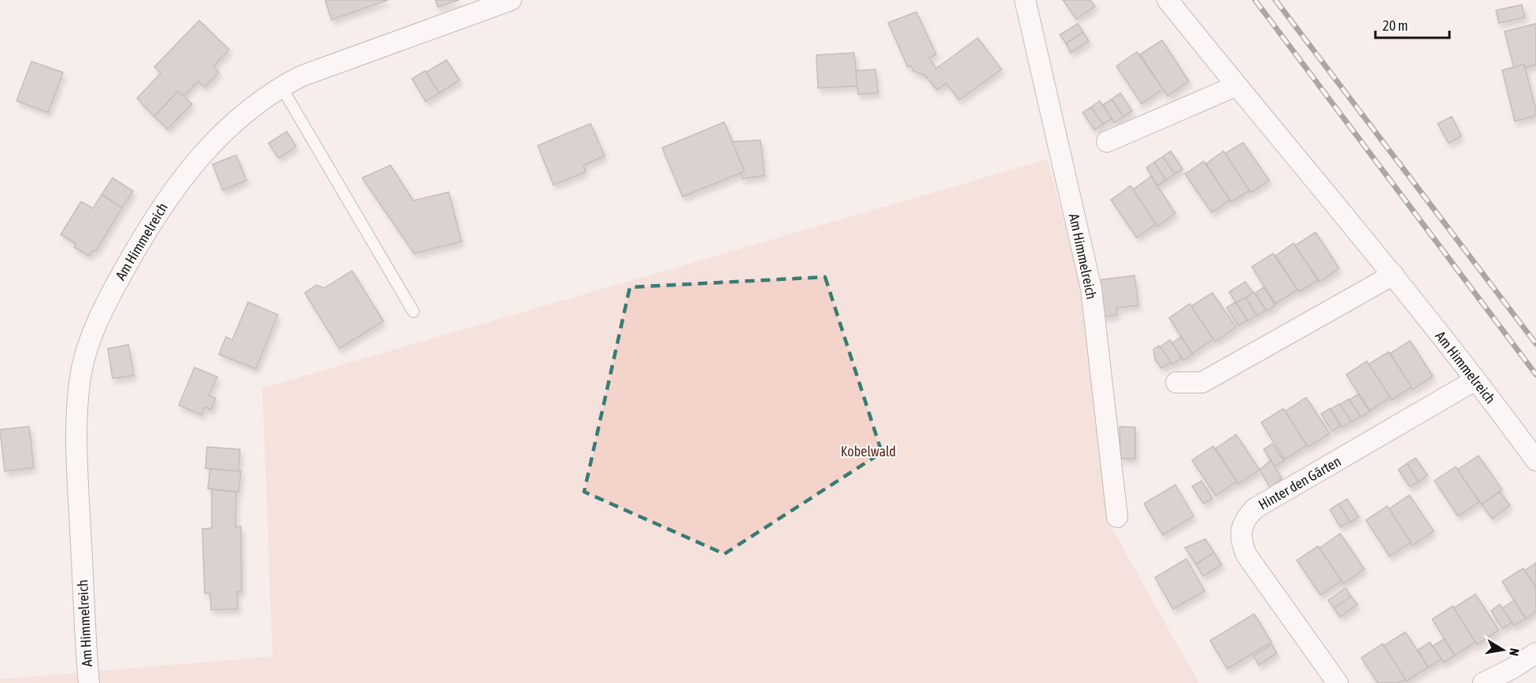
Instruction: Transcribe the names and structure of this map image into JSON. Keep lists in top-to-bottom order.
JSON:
{
  "streets": {
    "street": ["Am Himmelreich", "Hinter den Gärten"]
  },
  "crossings": [
    ["Am Himmelreich", "Hinter den Gärten"]
  ],
  "parks": ["Kobelwald"],
  "scale_bar": "20 m",
  "north": "right"
}
